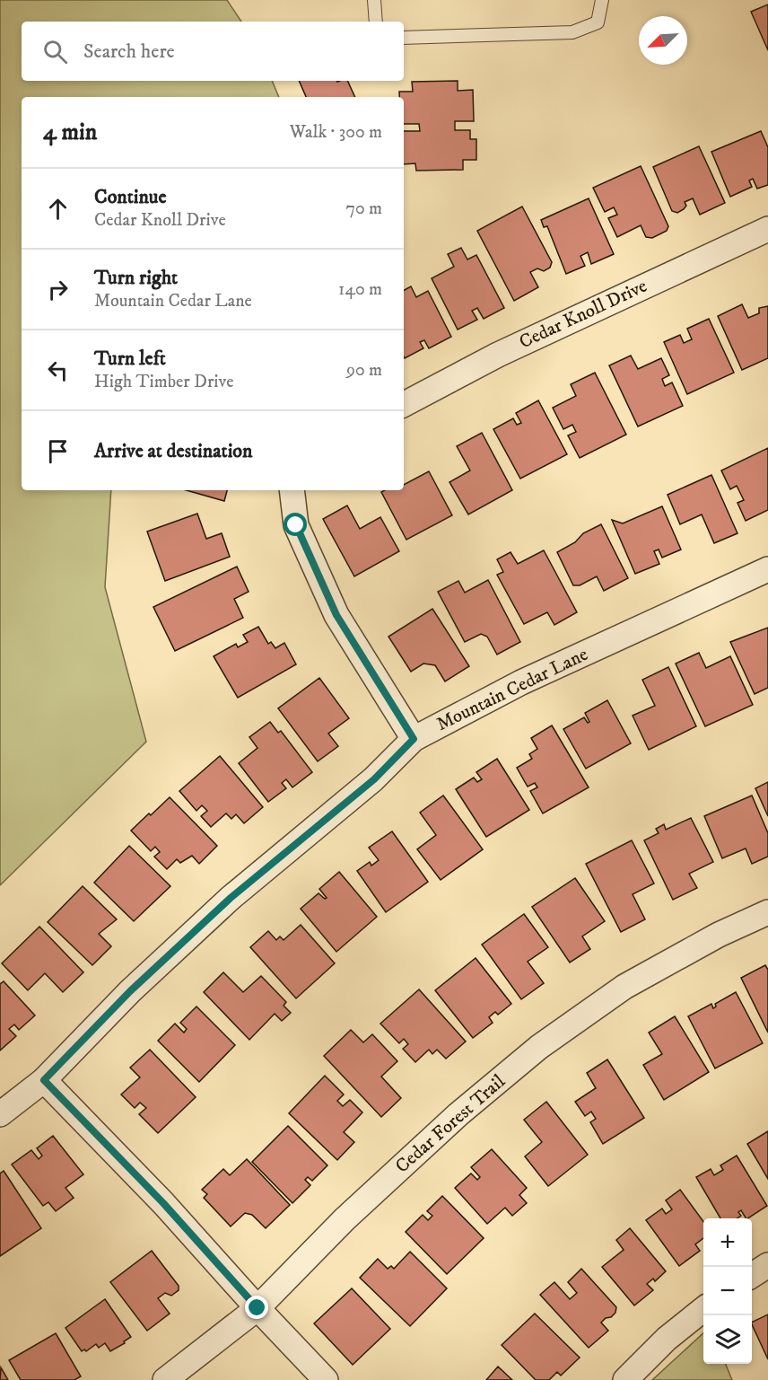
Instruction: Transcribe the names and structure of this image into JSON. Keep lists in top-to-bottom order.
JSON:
{
  "streets": {
    "street": ["Cedar Knoll Drive", "Mountain Cedar Lane", "Cedar Forest Trail"]
  },
  "north": "bottom left",
  "page": {
    "search": "Search here",
    "heading": ["4 min", "Walk · 300 m"],
    "list": [
      ["Continue", "Cedar Knoll Drive", "70 m"],
      ["Turn right", "Mountain Cedar Lane", "140 m"],
      ["Turn left", "High Timber Drive", "90 m"],
      "Arrive at destination"
    ],
    "map_buttons": ["+", "−"]
  }
}
